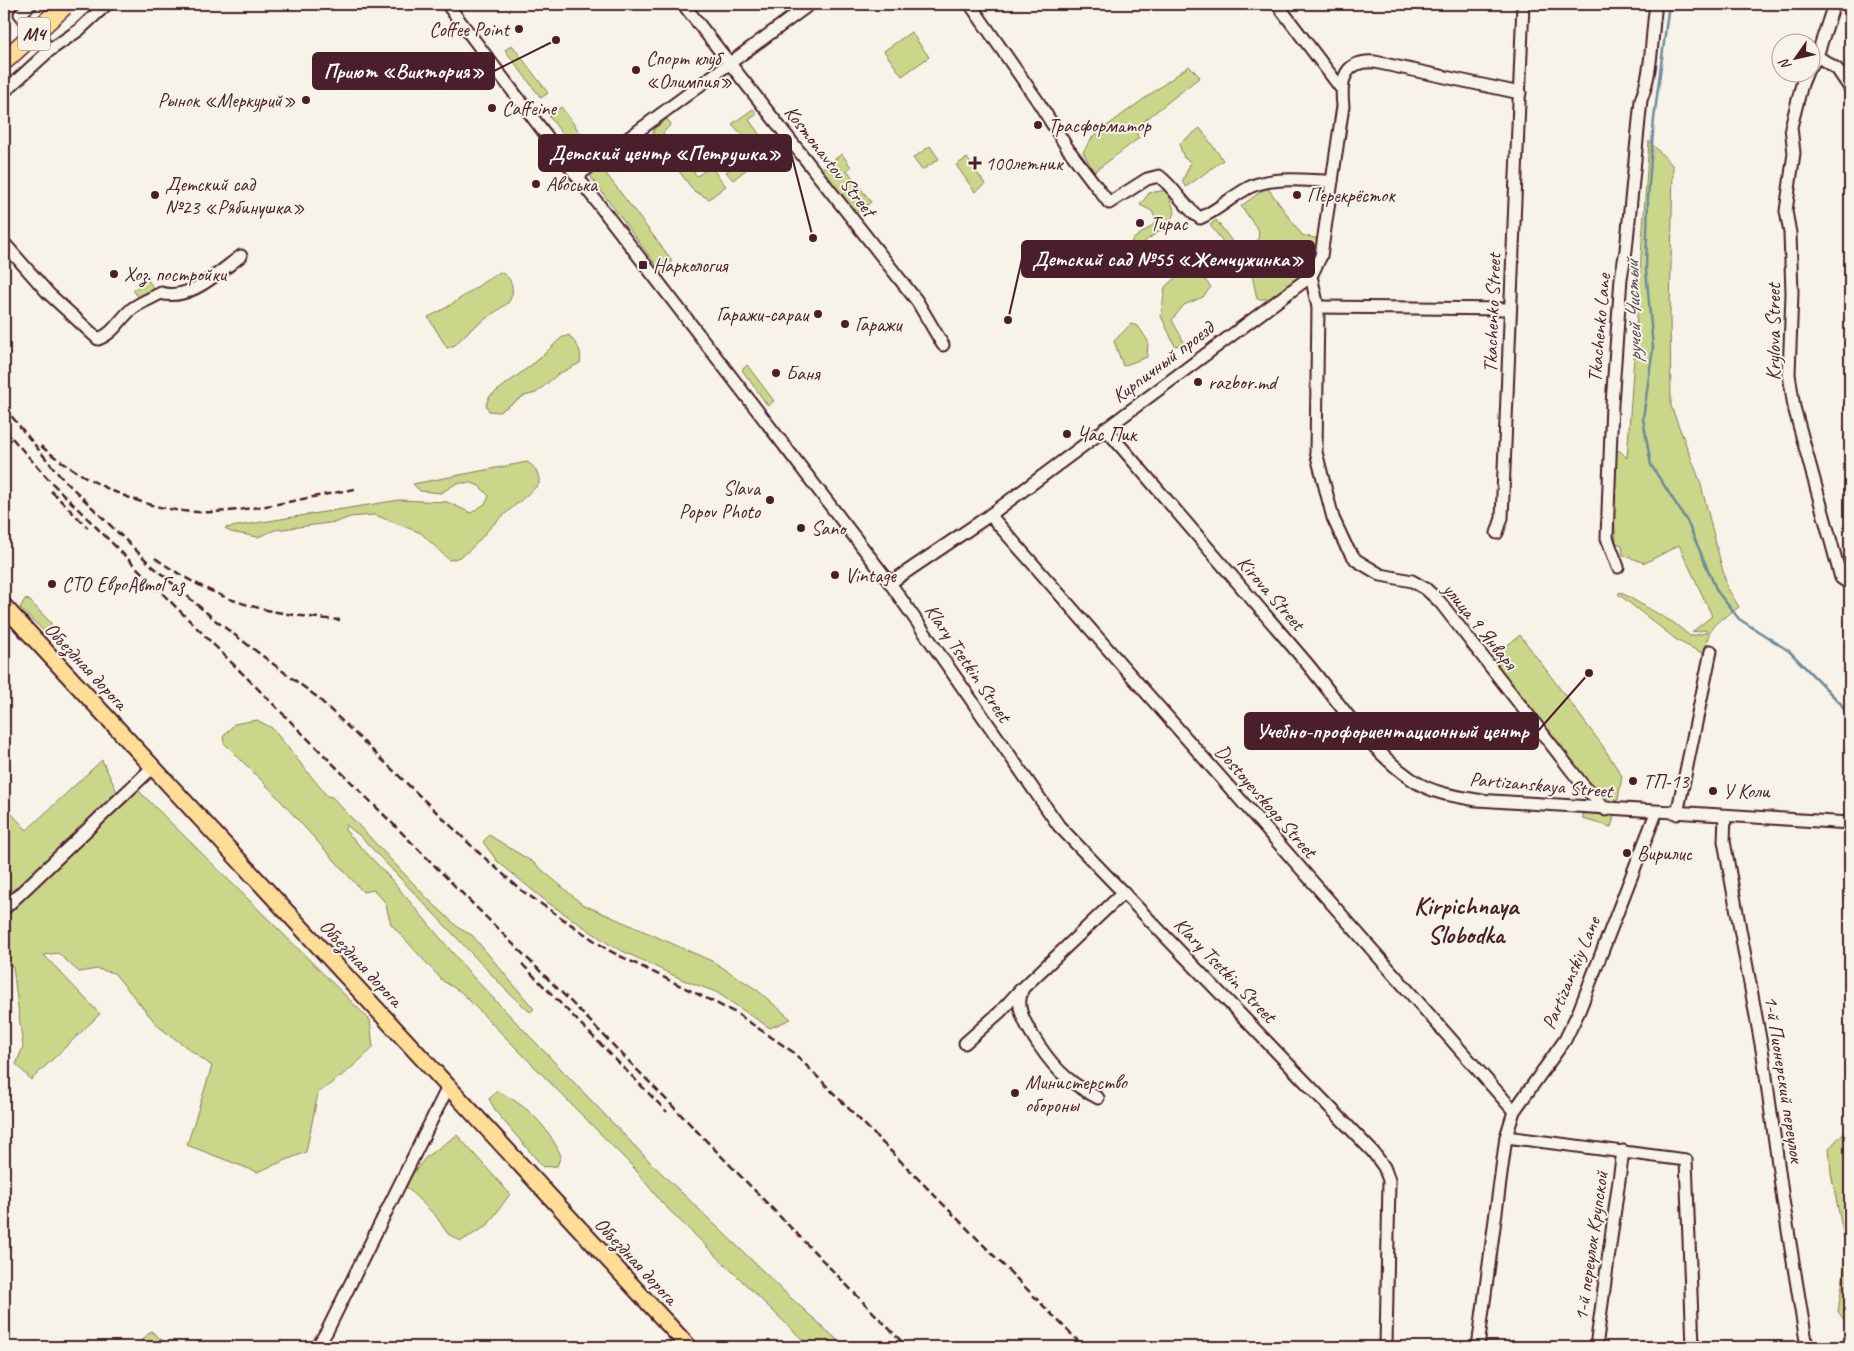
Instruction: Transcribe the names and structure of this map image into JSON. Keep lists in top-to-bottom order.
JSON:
{
  "streets": {
    "highway": ["M4"],
    "main road": ["Объездная дорога"],
    "street": [
      "Kosmonavtov Street",
      "Tkachenko Street",
      "Tkachenko Lane",
      "Krylova Street",
      "Кирпичный проезд",
      "Kirova Street",
      "улица 9 Января",
      "Klary Tsetkin Street",
      "Partizanskaya Street",
      "Dostoyevskogo Street",
      "Partizanskiy Lane",
      "1-й Пионерский переулок",
      "1-й переулок Крупской"
    ]
  },
  "crossings": [
    ["Кирпичный проезд", "Kirova Street"],
    ["Кирпичный проезд", "улица 9 Января"],
    ["Кирпичный проезд", "Klary Tsetkin Street"],
    ["Кирпичный проезд", "Dostoyevskogo Street"],
    ["Kirova Street", "Partizanskaya Street"],
    ["улица 9 Января", "Partizanskaya Street"],
    ["Partizanskaya Street", "Partizanskiy Lane"],
    ["Partizanskaya Street", "1-й Пионерский переулок"],
    ["Dostoyevskogo Street", "Partizanskiy Lane"],
    ["Partizanskiy Lane", "1-й переулок Крупской"]
  ],
  "districts": ["Kirpichnaya Slobodka"],
  "water": ["ручей Чистый"],
  "places": {
    "other": [
      "Coffee Point",
      "Приют «Виктория»",
      "Спорт клуб «Олимпия»",
      "Рынок «Меркурий»",
      "Caffeine",
      "Трасформатор",
      "Авоська",
      "Детский сад №23 «Рябинушка»",
      "Перекрёсток",
      "Тирас",
      "Детский центр «Петрушка»",
      "Хоз. постройки",
      "Гаражи-сараи",
      "Детский сад №55 «Жемчужинка»",
      "Гаражи",
      "Баня",
      "razbor.md",
      "Час Пик",
      "Slava Popov Photo",
      "Sano",
      "Vintage",
      "СТО ЕвроАвтоГаз",
      "Учебно-профориентационный центр",
      "ТП-13",
      "У Коли",
      "Вирилис",
      "Министерство обороны"
    ],
    "health": ["100летник"],
    "transit": ["Наркология"]
  },
  "north": "bottom left"
}
